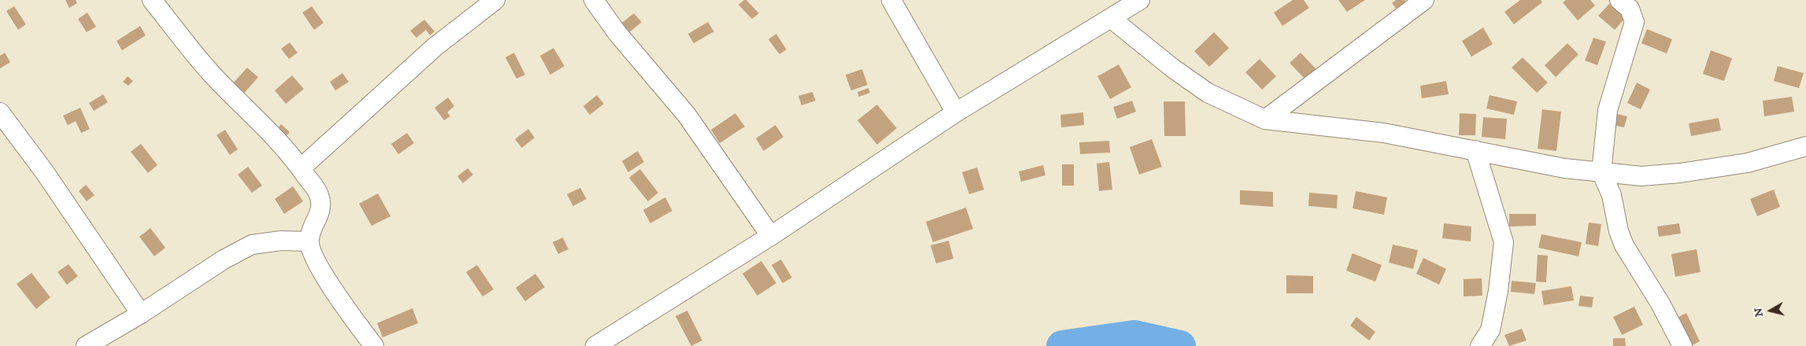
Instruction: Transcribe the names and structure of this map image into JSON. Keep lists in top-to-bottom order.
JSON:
{
  "north": "left"
}
